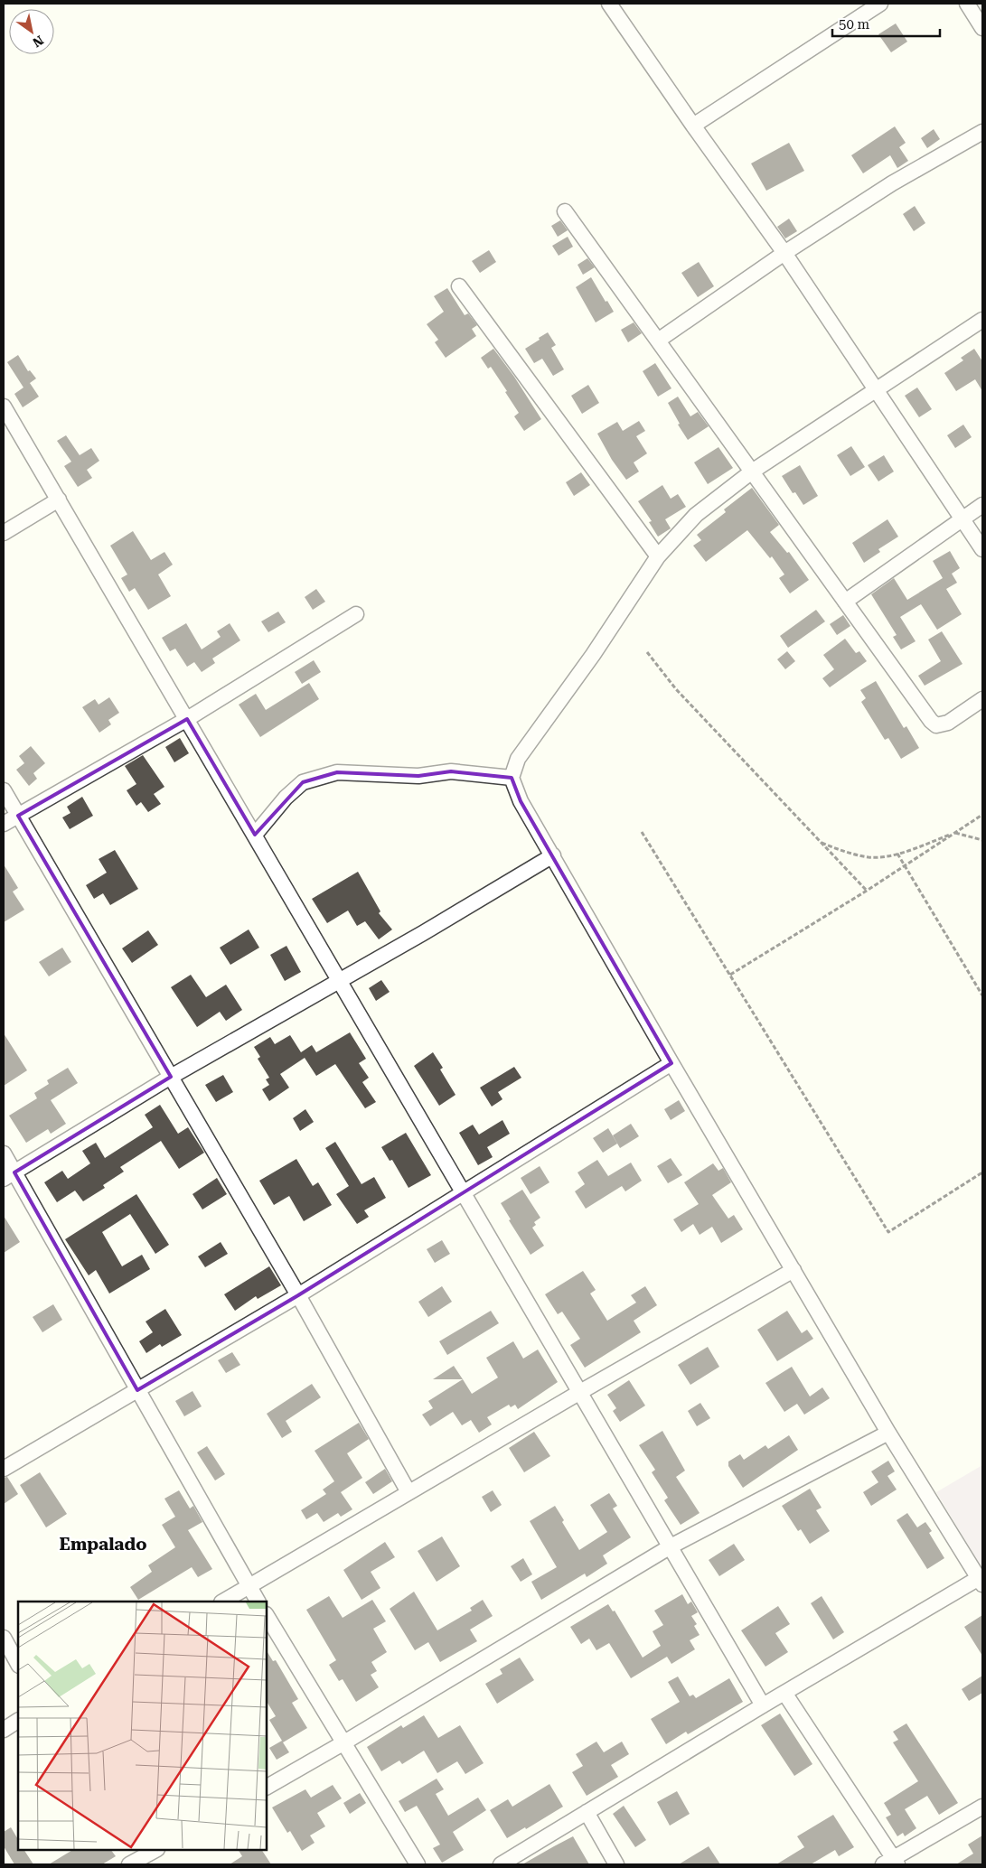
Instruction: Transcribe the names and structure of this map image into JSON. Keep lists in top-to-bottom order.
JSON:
{
  "districts": ["Empalado"],
  "scale_bar": "50 m",
  "north": "bottom right"
}
